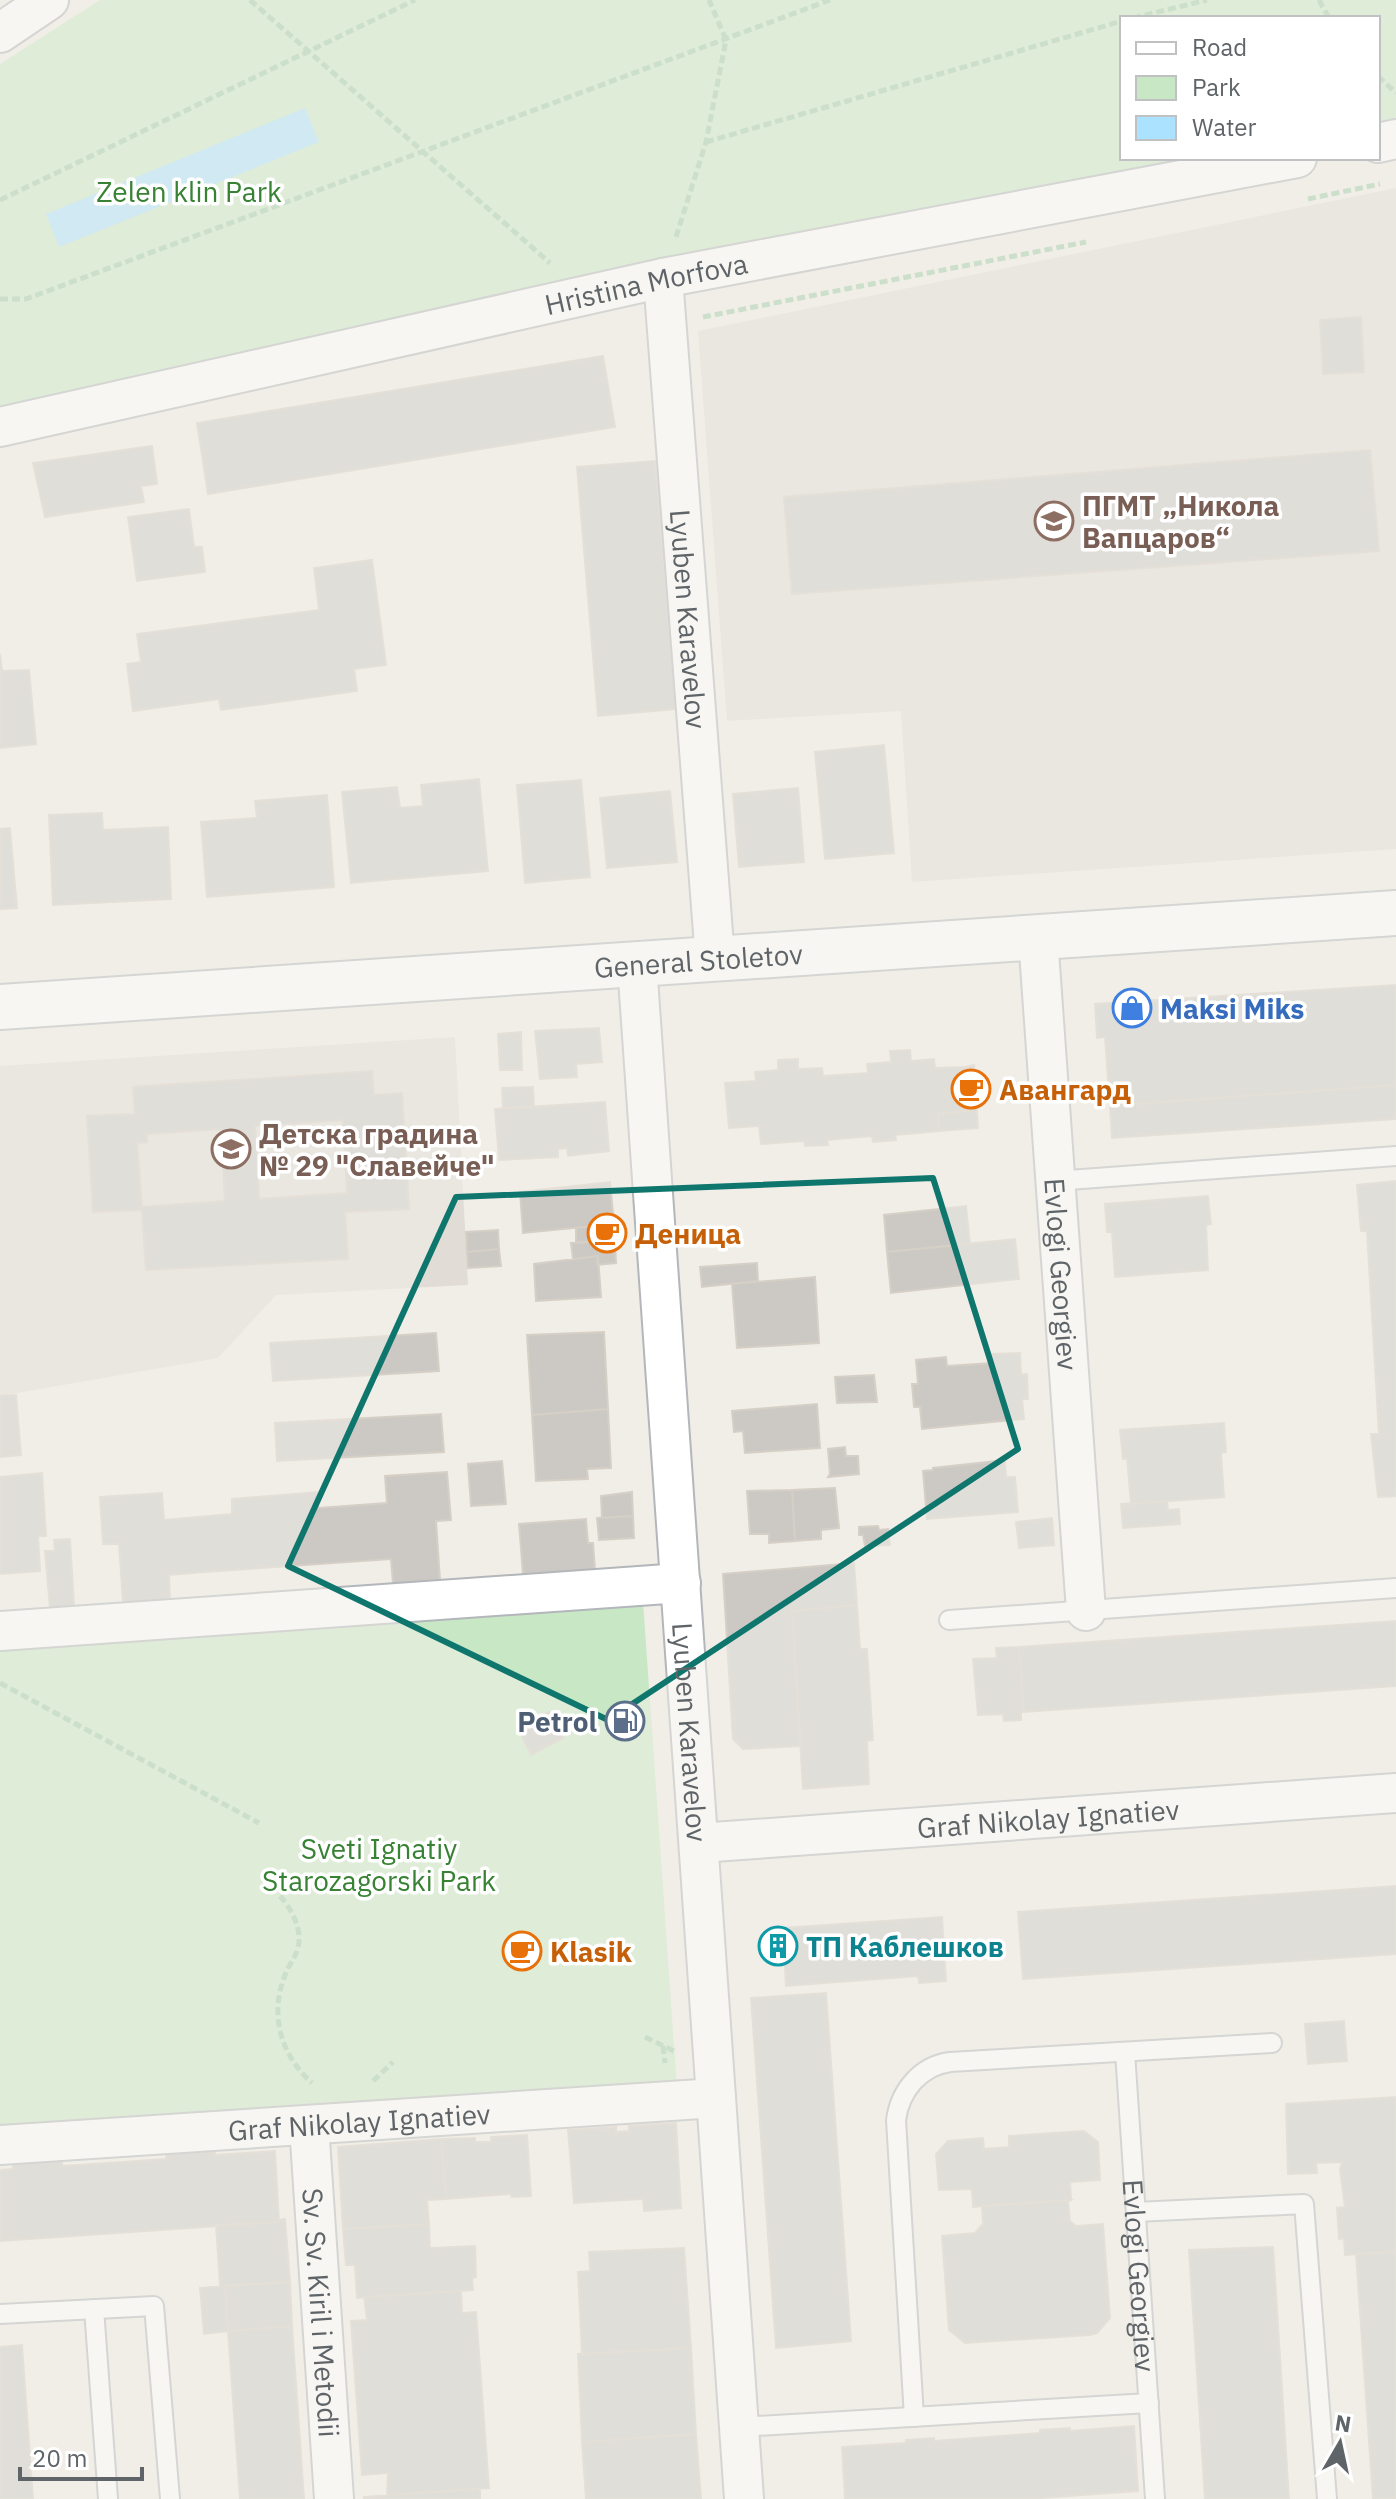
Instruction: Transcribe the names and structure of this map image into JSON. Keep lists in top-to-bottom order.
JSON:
{
  "streets": {
    "street": [
      "Hristina Morfova",
      "Lyuben Karavelov",
      "General Stoletov",
      "Evlogi Georgiev",
      "Graf Nikolay Ignatiev",
      "Sv. Sv. Kiril i Metodii"
    ]
  },
  "crossings": [
    ["Hristina Morfova", "Lyuben Karavelov"],
    ["Lyuben Karavelov", "General Stoletov"],
    ["Lyuben Karavelov", "Graf Nikolay Ignatiev"],
    ["General Stoletov", "Evlogi Georgiev"],
    ["Graf Nikolay Ignatiev", "Sv. Sv. Kiril i Metodii"]
  ],
  "parks": ["Zelen klin Park", "Sveti Ignatiy Starozagorski Park"],
  "places": {
    "school or university": ["ПГМТ „Никола Вапцаров“", "Детска градина № 29 \"Славейче\""],
    "shop": ["Maksi Miks"],
    "cafe": ["Авангард", "Деница", "Klasik"],
    "fuel station": ["Petrol"],
    "building": ["ТП Каблешков"]
  },
  "legend": ["Road", "Park", "Water"],
  "scale_bar": "20 m",
  "north": "top"
}
